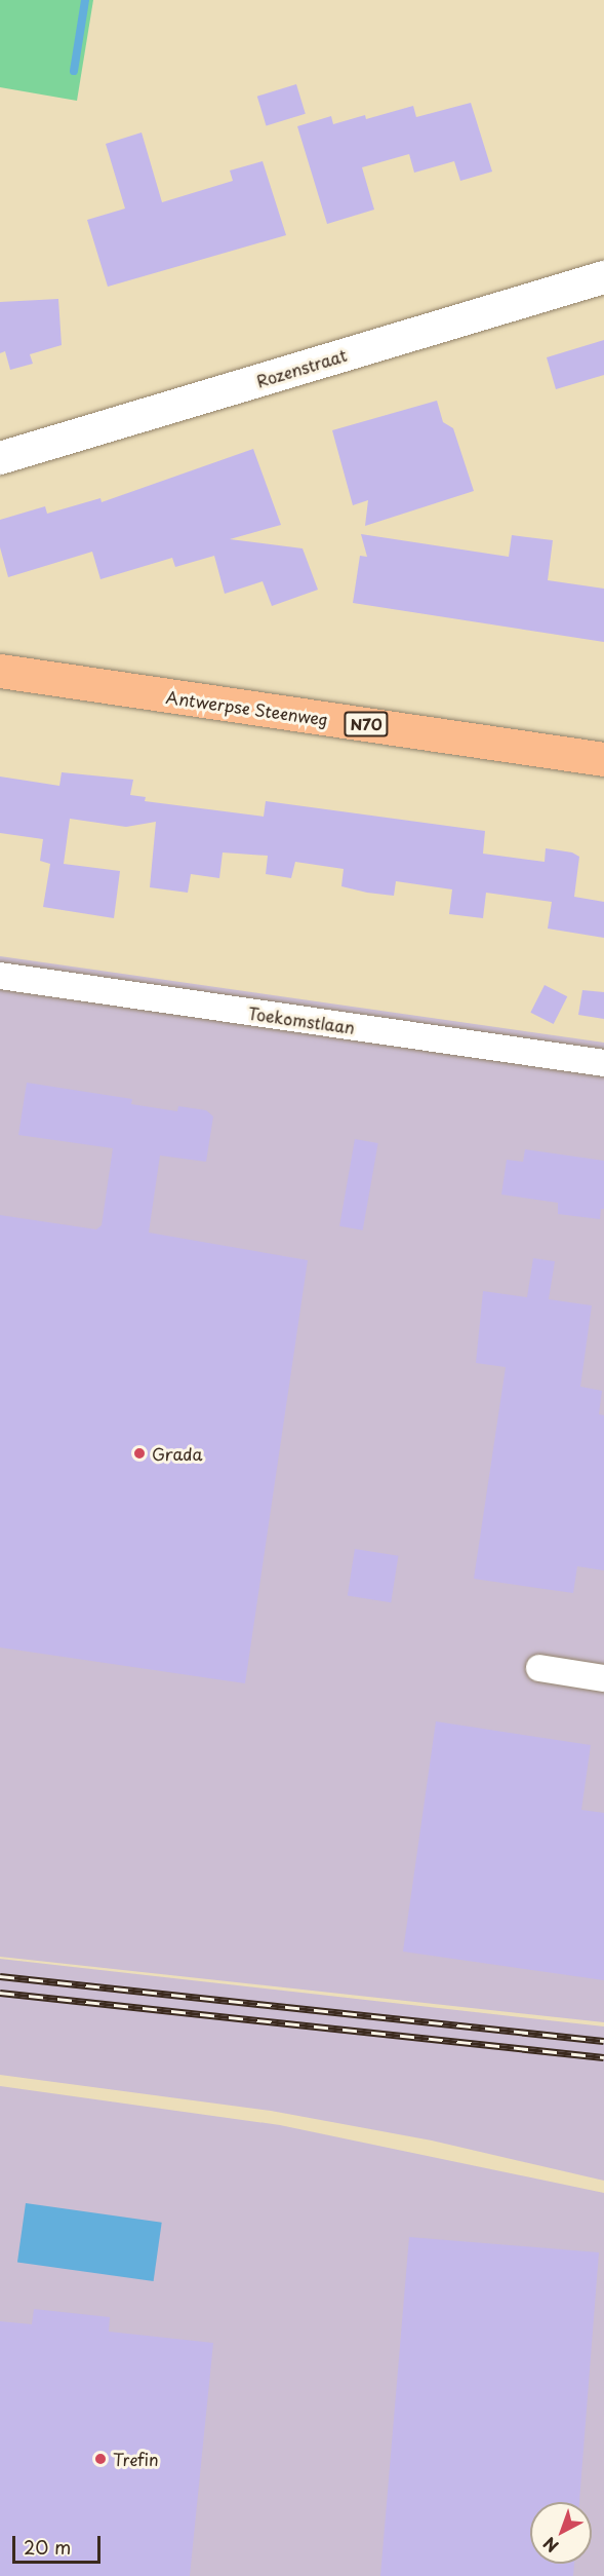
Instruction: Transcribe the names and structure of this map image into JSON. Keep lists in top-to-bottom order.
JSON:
{
  "streets": {
    "main road": ["Antwerpse Steenweg", "N70"],
    "street": ["Rozenstraat", "Toekomstlaan"]
  },
  "places": ["Grada", "Trefin"],
  "scale_bar": "20 m",
  "north": "bottom left"
}
